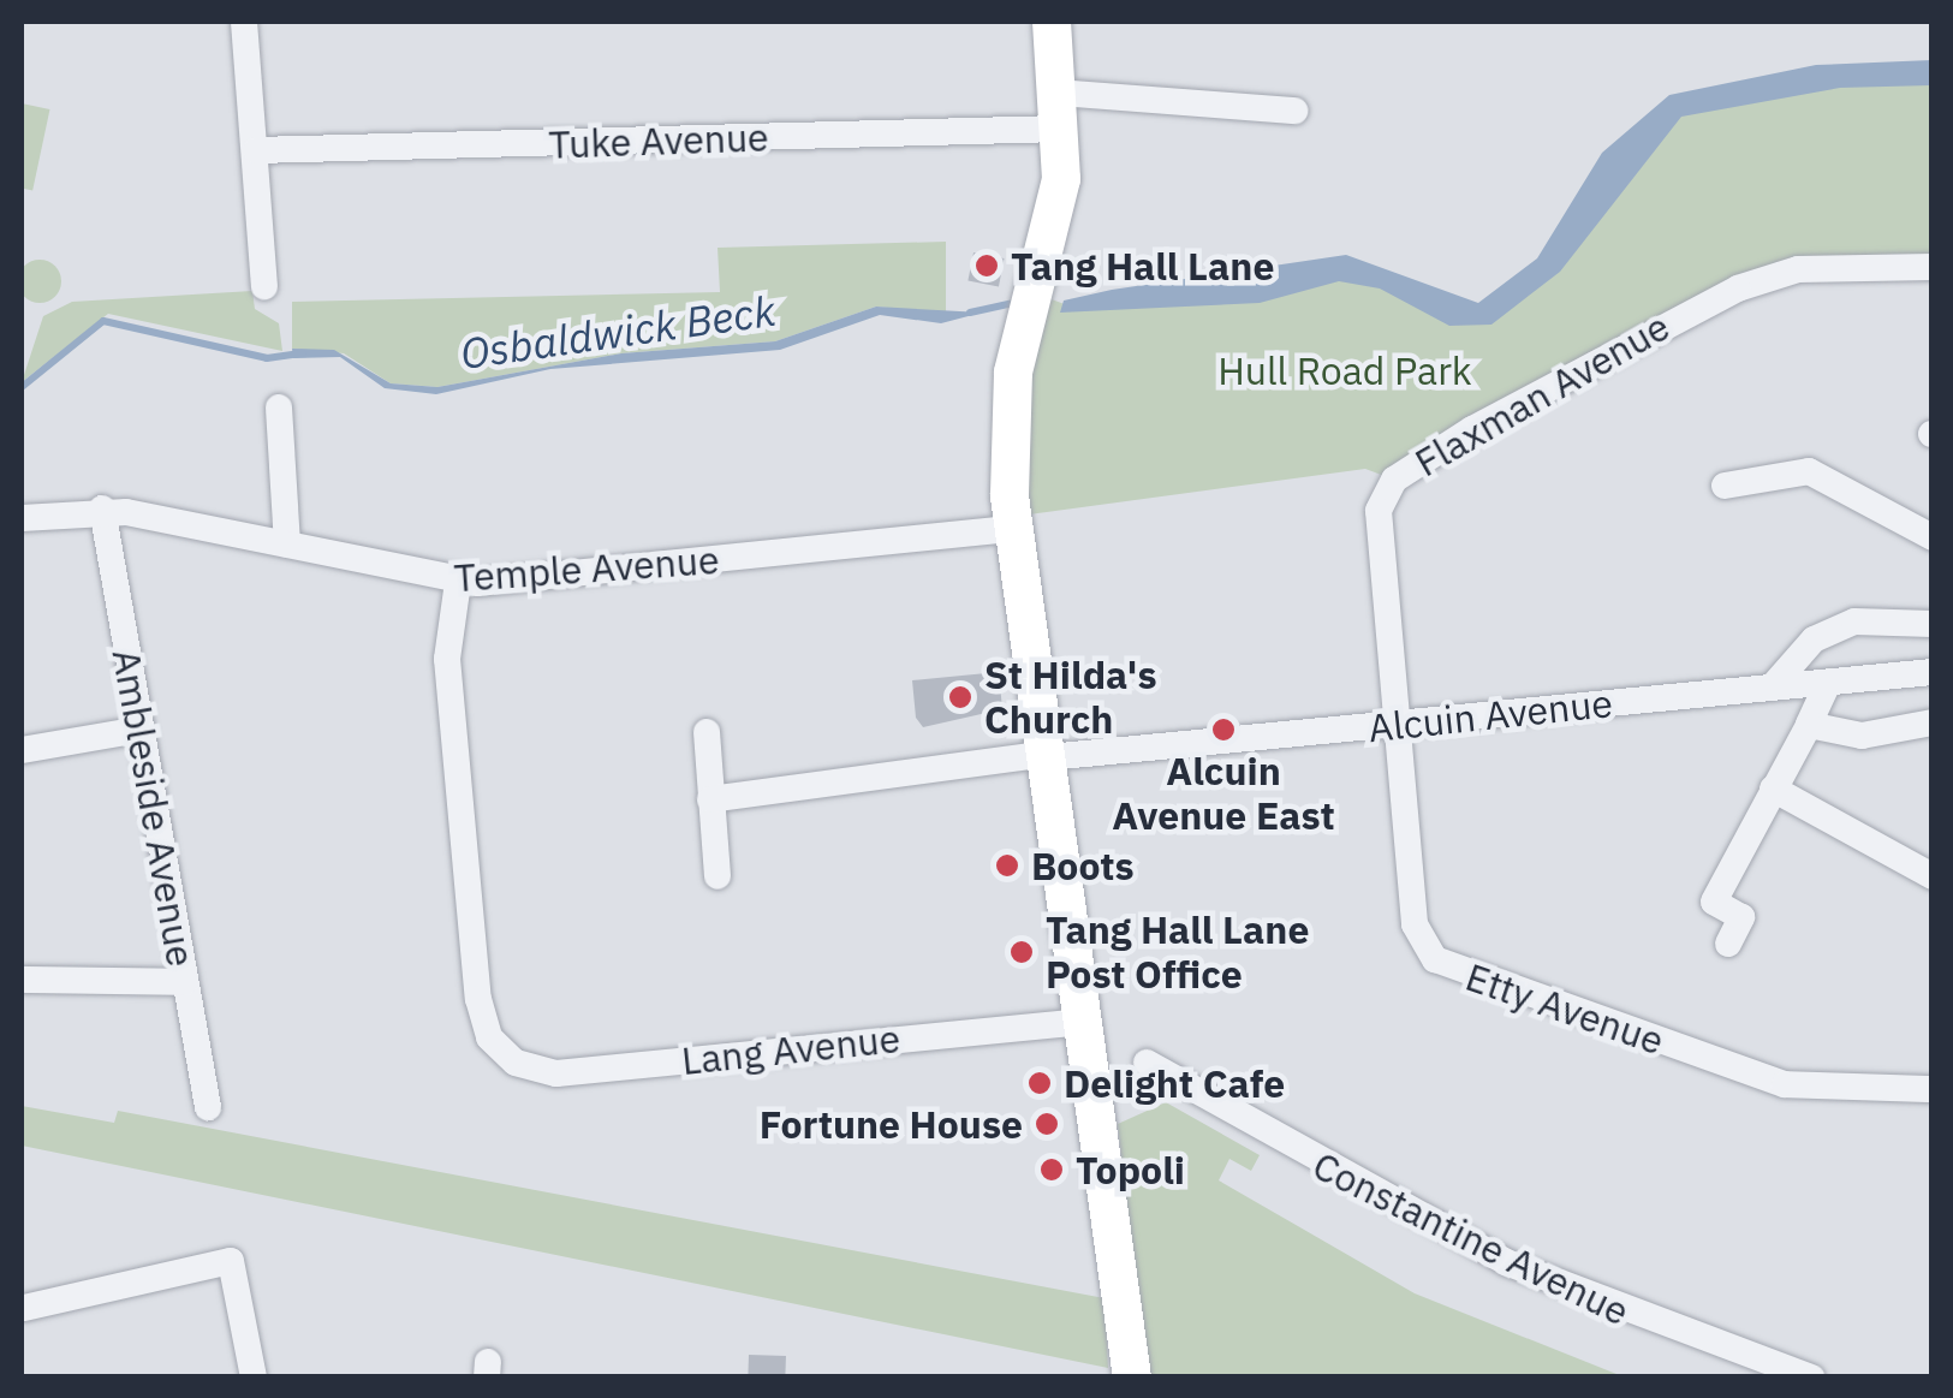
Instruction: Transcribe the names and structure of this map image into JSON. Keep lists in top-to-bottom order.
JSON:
{
  "streets": {
    "street": [
      "Tuke Avenue",
      "Flaxman Avenue",
      "Temple Avenue",
      "Alcuin Avenue",
      "Ambleside Avenue",
      "Etty Avenue",
      "Lang Avenue",
      "Constantine Avenue"
    ]
  },
  "crossings": [
    ["Flaxman Avenue", "Alcuin Avenue"],
    ["Flaxman Avenue", "Etty Avenue"],
    ["Temple Avenue", "Ambleside Avenue"],
    ["Temple Avenue", "Lang Avenue"],
    ["Alcuin Avenue", "Etty Avenue"]
  ],
  "water": ["Osbaldwick Beck"],
  "parks": ["Hull Road Park"],
  "places": [
    "Tang Hall Lane",
    "St Hilda's Church",
    "Alcuin Avenue East",
    "Boots",
    "Tang Hall Lane Post Office",
    "Delight Cafe",
    "Fortune House",
    "Topoli"
  ]
}
